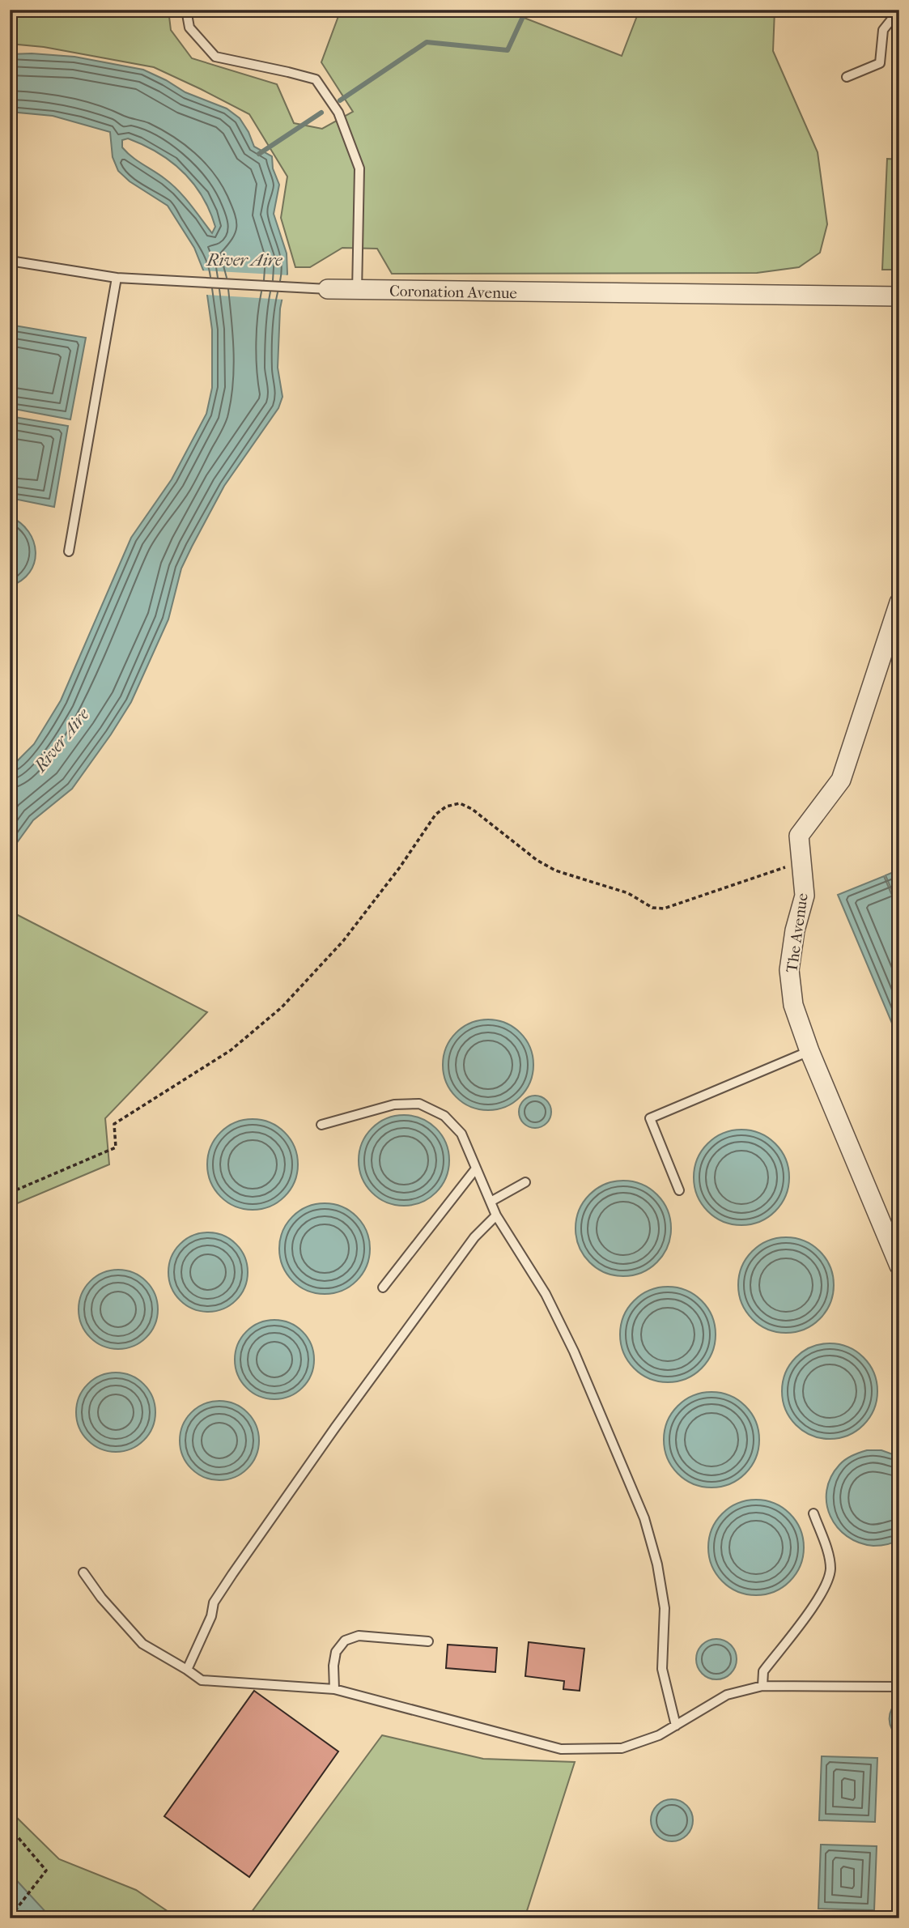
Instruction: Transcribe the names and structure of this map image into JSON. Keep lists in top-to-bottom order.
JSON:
{
  "streets": {
    "street": ["Coronation Avenue", "The Avenue"]
  },
  "water": ["River Aire"]
}
